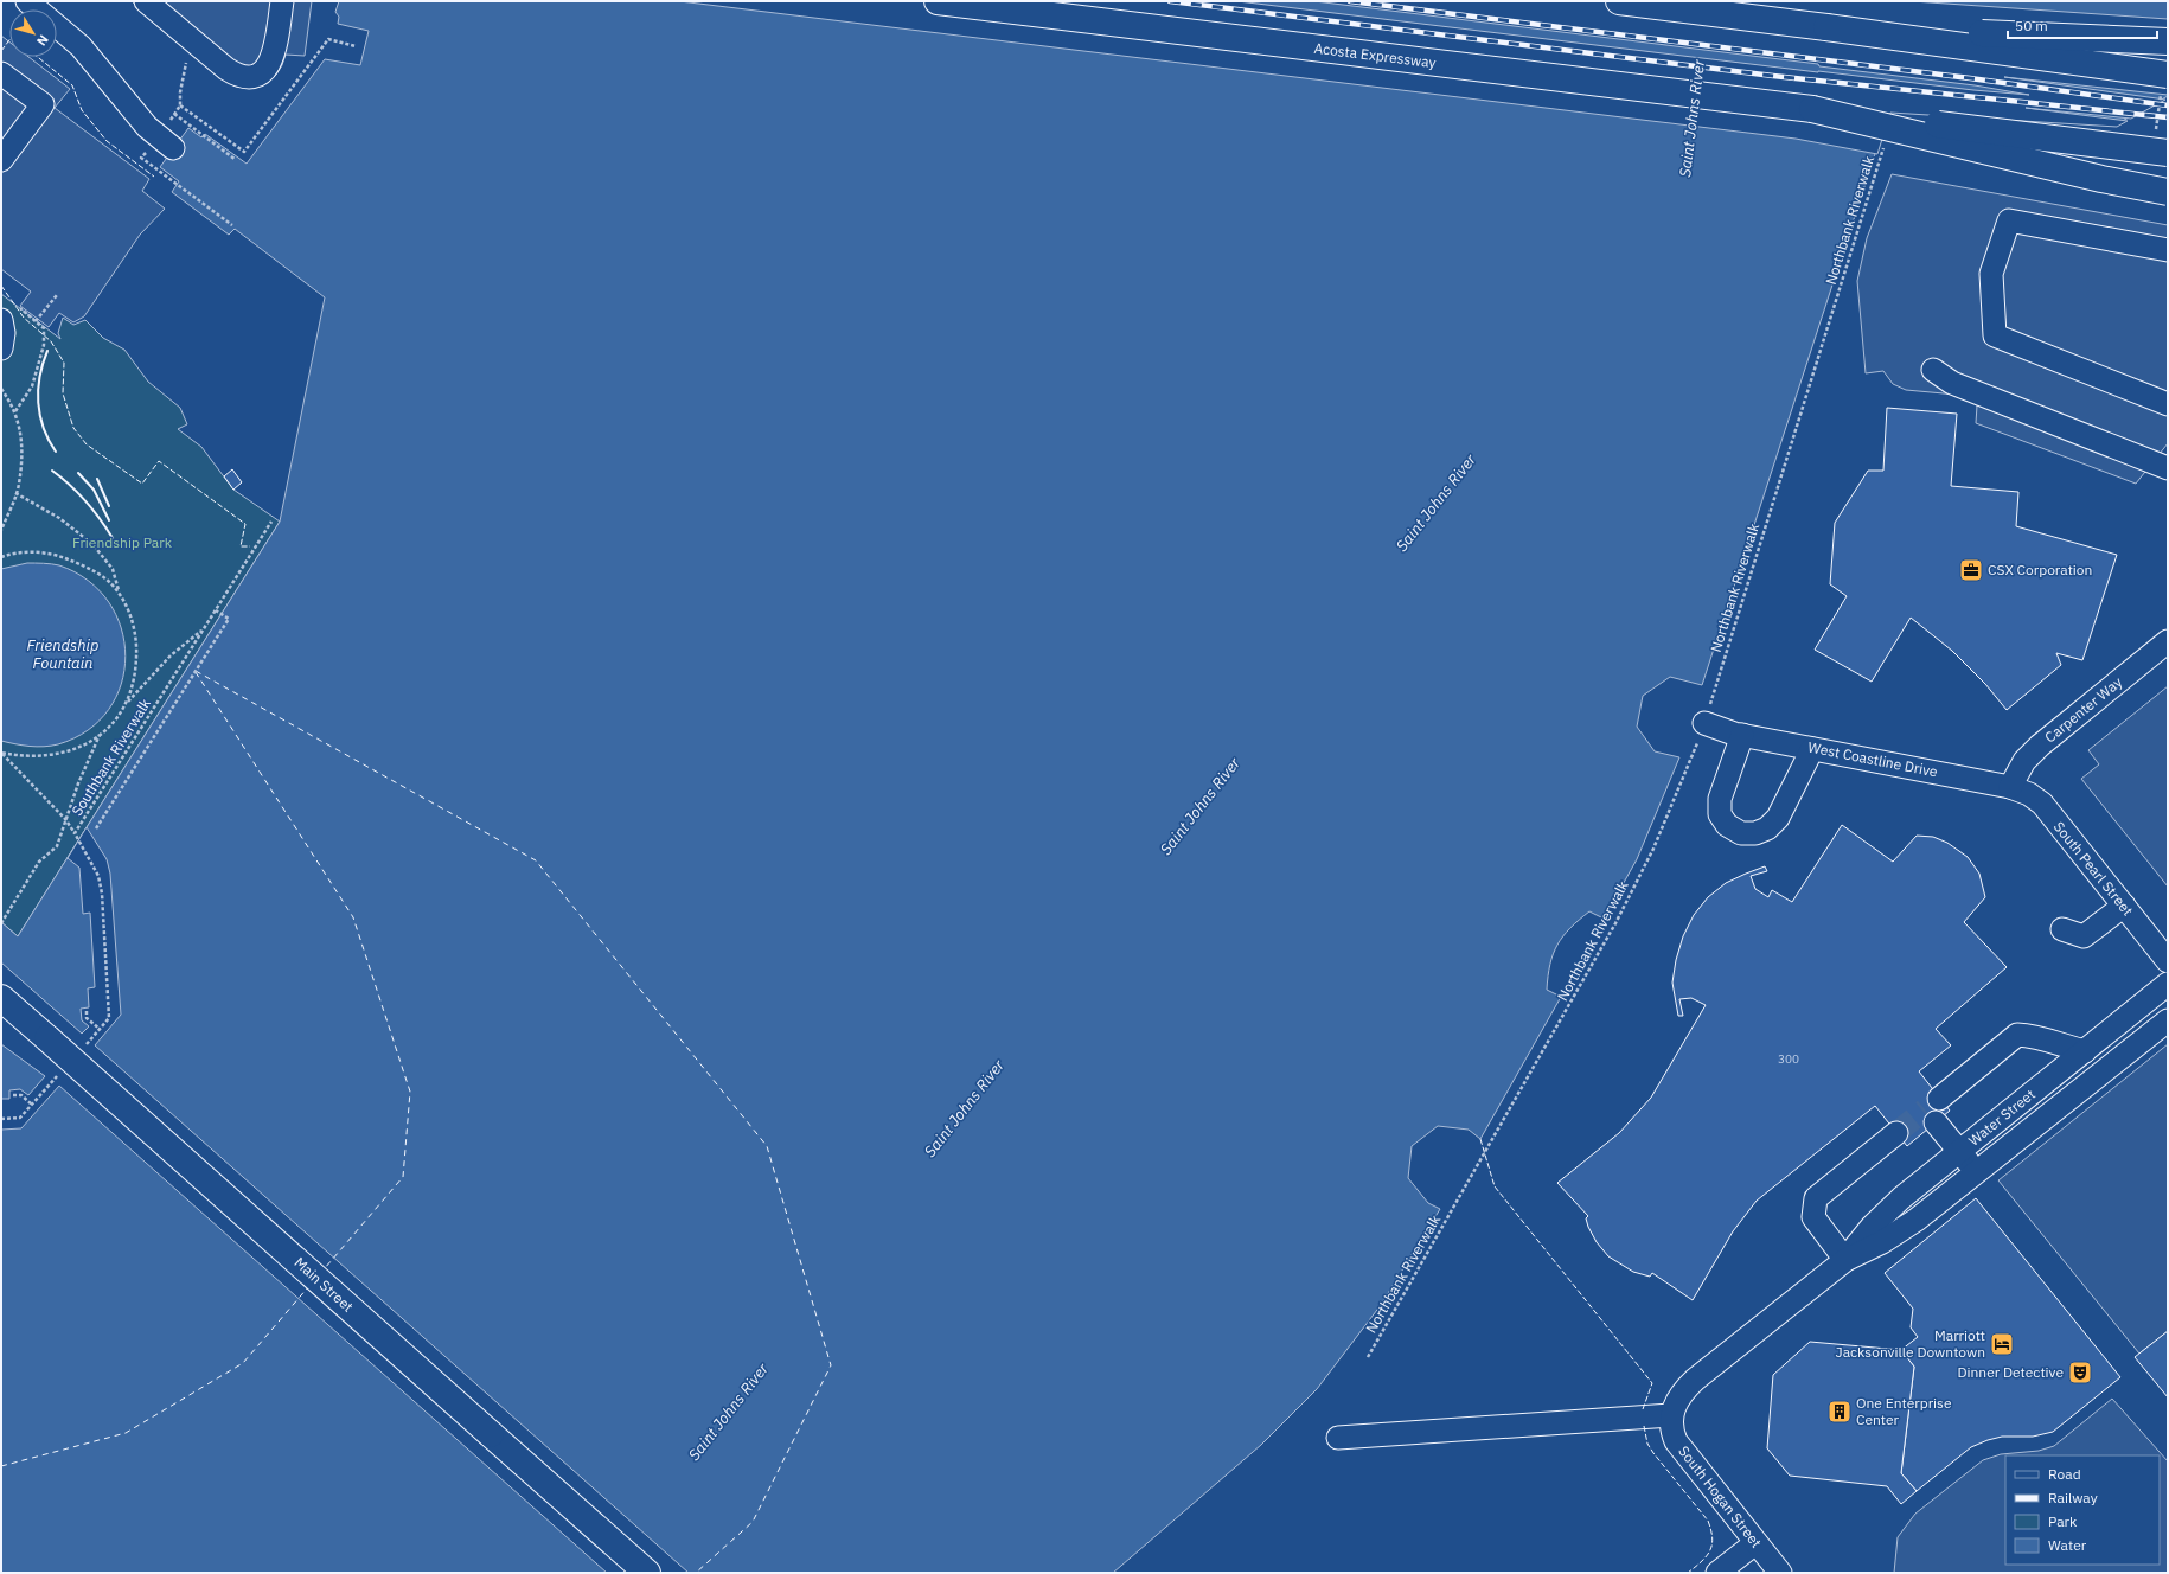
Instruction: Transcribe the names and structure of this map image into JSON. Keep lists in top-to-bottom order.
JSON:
{
  "streets": {
    "main road": ["Acosta Expressway", "Main Street"],
    "street": [
      "Carpenter Way",
      "West Coastline Drive",
      "South Pearl Street",
      "Water Street",
      "South Hogan Street"
    ],
    "path": ["Northbank Riverwalk", "Southbank Riverwalk"]
  },
  "crossings": [
    ["Northbank Riverwalk", "West Coastline Drive"],
    ["Carpenter Way", "West Coastline Drive"],
    ["Carpenter Way", "South Pearl Street"],
    ["West Coastline Drive", "South Pearl Street"],
    ["Water Street", "South Hogan Street"]
  ],
  "water": ["Saint Johns River", "Friendship Fountain"],
  "parks": ["Friendship Park"],
  "places": {
    "office": ["CSX Corporation"],
    "hotel": ["Marriott Jacksonville Downtown"],
    "theatre": ["Dinner Detective"],
    "building": ["One Enterprise Center"]
  },
  "house_numbers": ["300"],
  "legend": [
    "Road",
    "Railway",
    "Park",
    "Water"
  ],
  "scale_bar": "50 m",
  "north": "bottom right"
}
